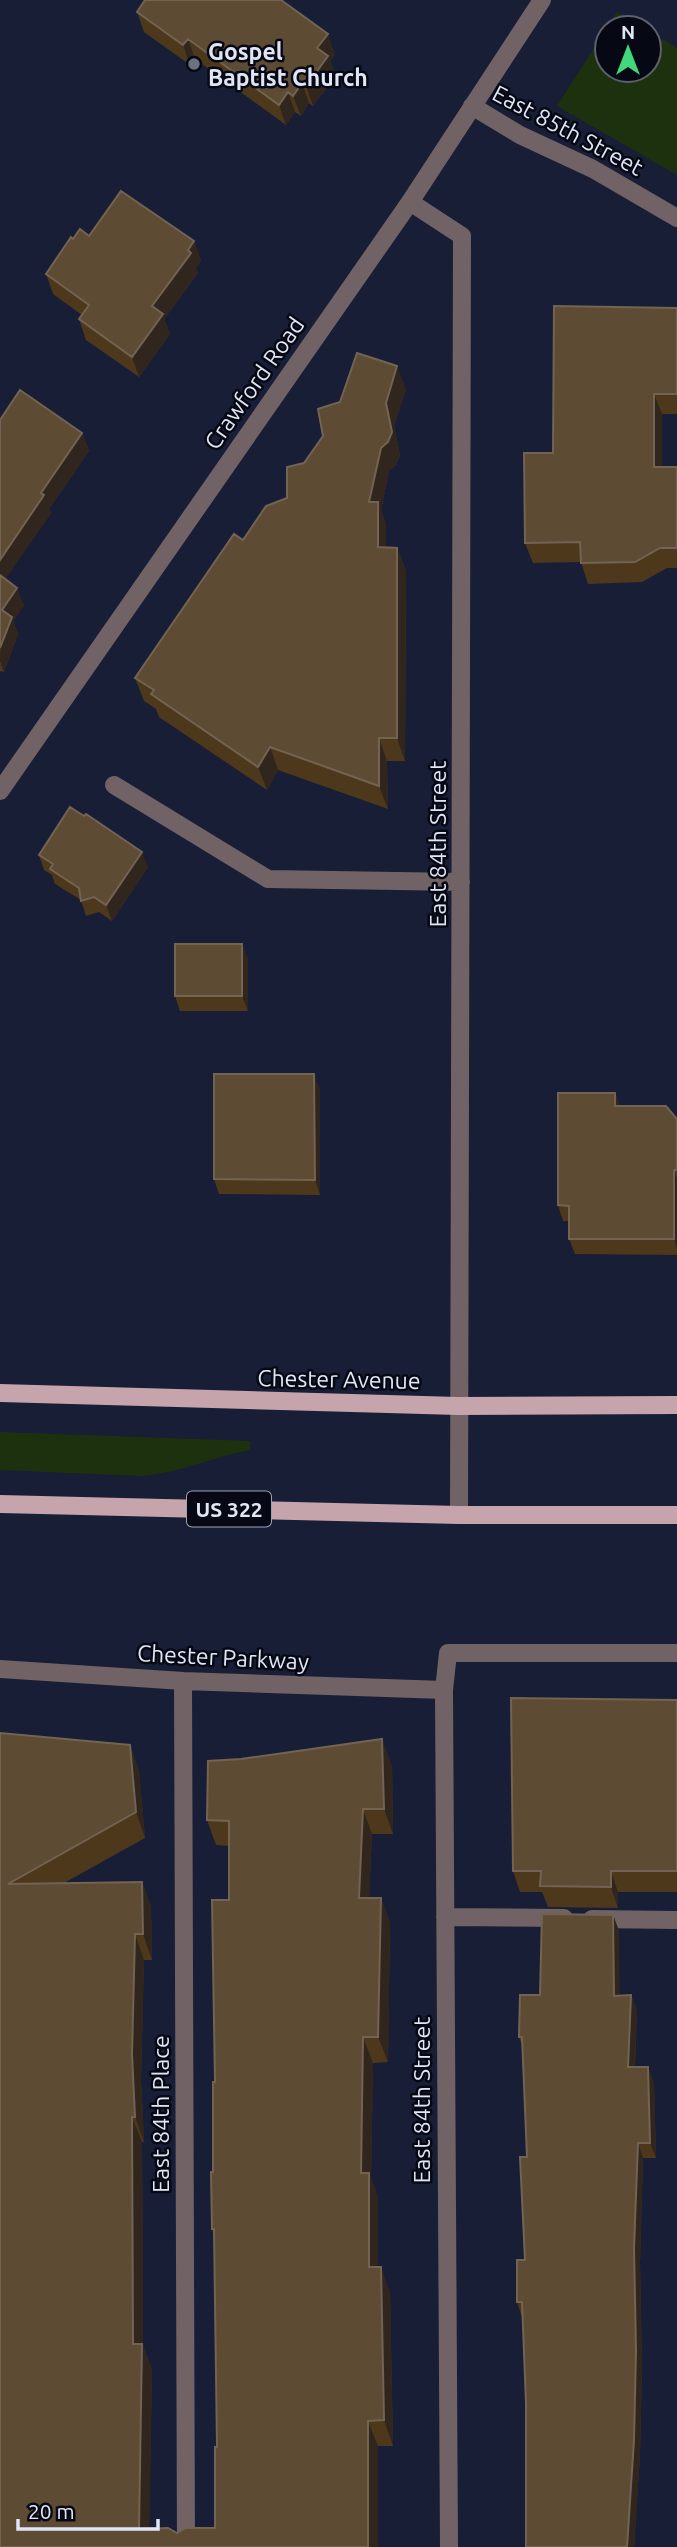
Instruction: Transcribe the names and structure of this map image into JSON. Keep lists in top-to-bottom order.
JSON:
{
  "streets": {
    "main road": ["Chester Avenue", "US 322"],
    "street": [
      "East 85th Street",
      "Crawford Road",
      "East 84th Street",
      "Chester Parkway",
      "East 84th Place"
    ]
  },
  "crossings": [
    ["East 85th Street", "Crawford Road"],
    ["Crawford Road", "East 84th Street"],
    ["East 84th Street", "Chester Avenue"],
    ["East 84th Street", "US 322"],
    ["East 84th Street", "Chester Parkway"],
    ["Chester Parkway", "East 84th Place"]
  ],
  "places": ["Gospel Baptist Church"],
  "scale_bar": "20 m",
  "north": "top"
}
